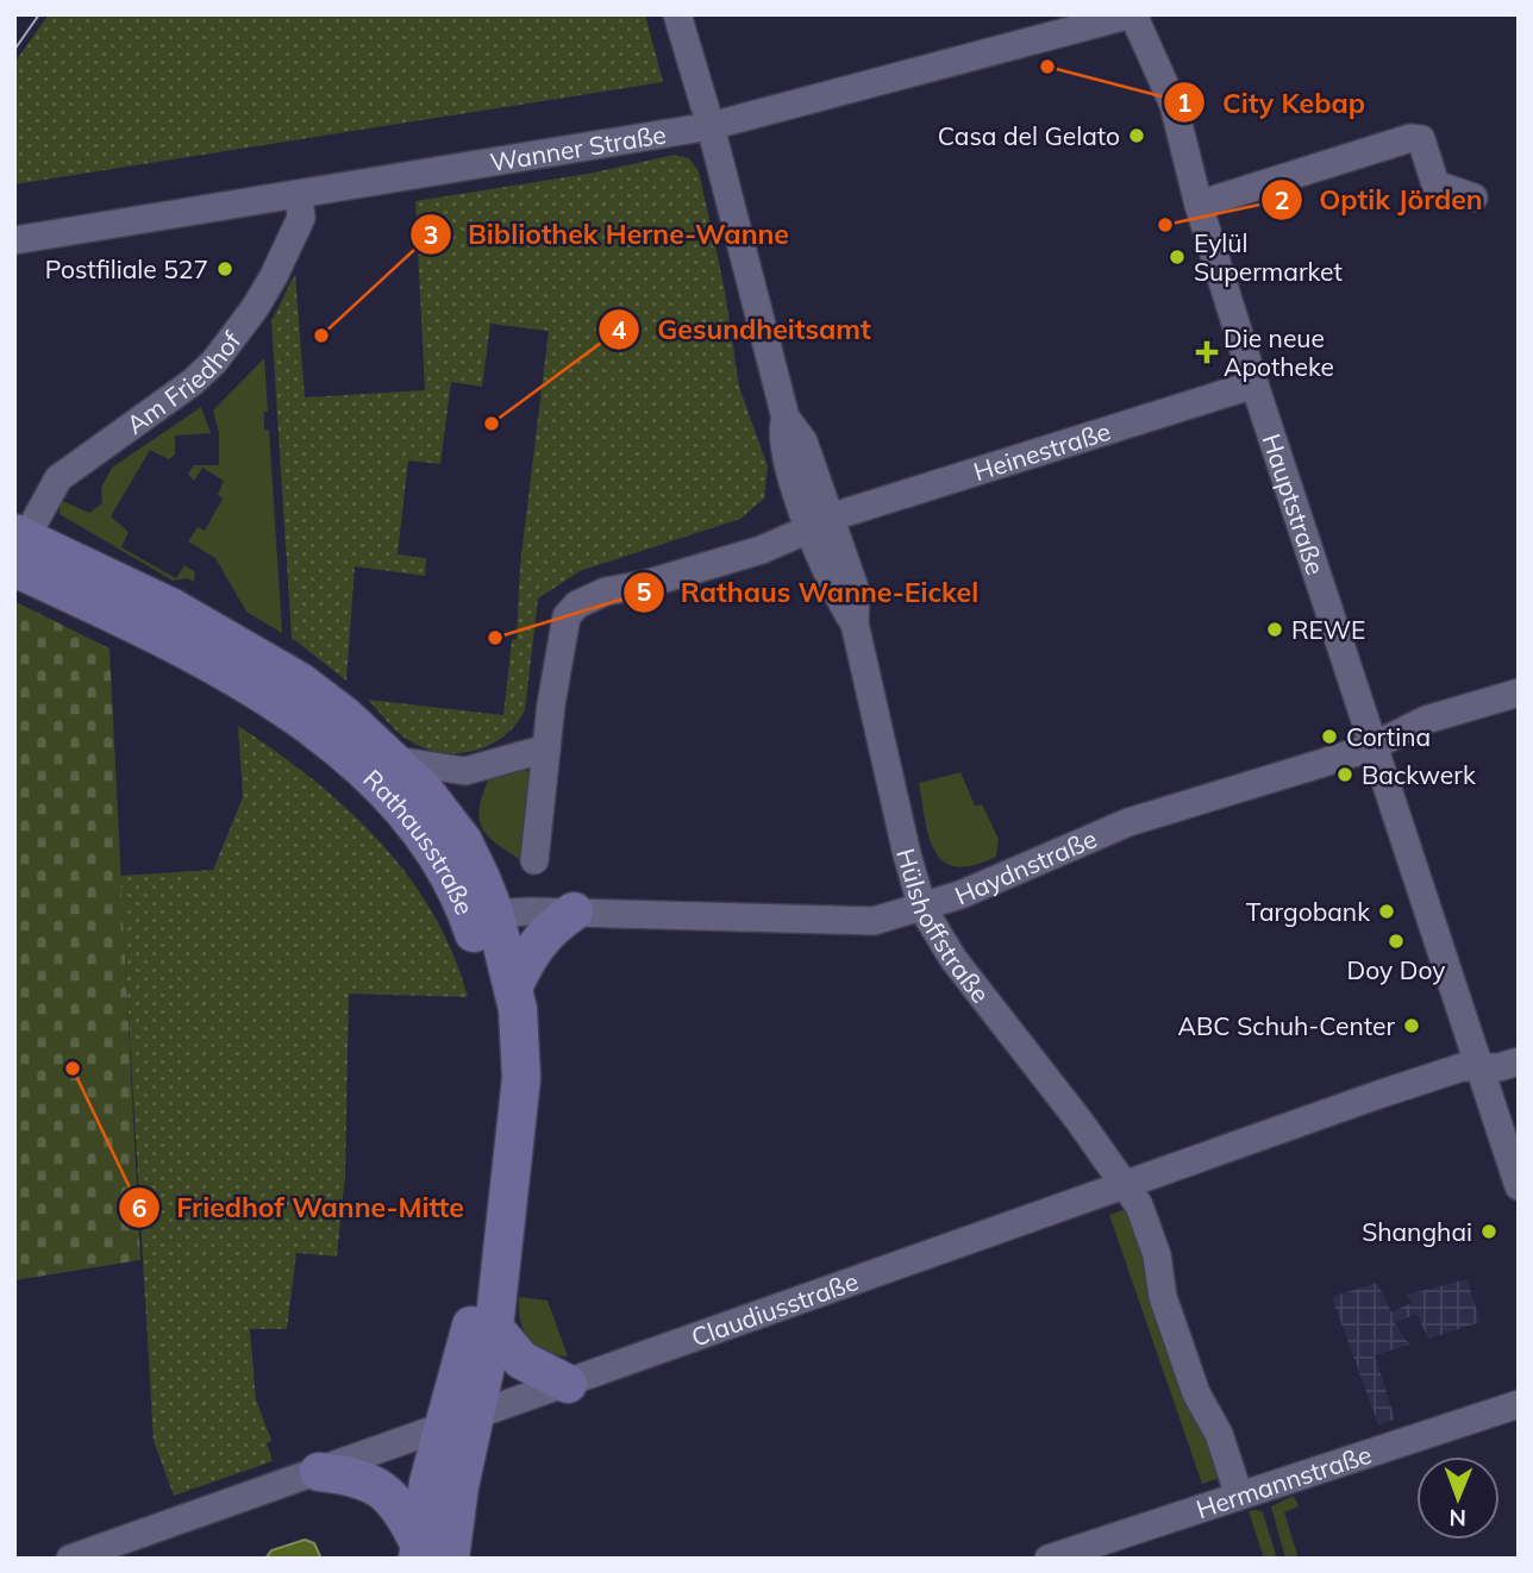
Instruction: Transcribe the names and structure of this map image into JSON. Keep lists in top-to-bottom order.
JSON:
{
  "streets": {
    "street": [
      "Wanner Straße",
      "Am Friedhof",
      "Heinestraße",
      "Hauptstraße",
      "Rathausstraße",
      "Haydnstraße",
      "Hülshoffstraße",
      "Claudiusstraße",
      "Hermannstraße"
    ]
  },
  "crossings": [
    ["Wanner Straße", "Am Friedhof"],
    ["Wanner Straße", "Hauptstraße"],
    ["Wanner Straße", "Hülshoffstraße"],
    ["Am Friedhof", "Rathausstraße"],
    ["Heinestraße", "Hauptstraße"],
    ["Heinestraße", "Rathausstraße"],
    ["Heinestraße", "Hülshoffstraße"],
    ["Hauptstraße", "Haydnstraße"],
    ["Hauptstraße", "Claudiusstraße"],
    ["Rathausstraße", "Haydnstraße"],
    ["Rathausstraße", "Claudiusstraße"],
    ["Haydnstraße", "Hülshoffstraße"],
    ["Hülshoffstraße", "Claudiusstraße"],
    ["Hülshoffstraße", "Hermannstraße"]
  ],
  "places": {
    "other": [
      "City Kebap",
      "Casa del Gelato",
      "Optik Jörden",
      "Eylül Supermarket",
      "Postfiliale 527",
      "Bibliothek Herne-Wanne",
      "Gesundheitsamt",
      "REWE",
      "Rathaus Wanne-Eickel",
      "Cortina",
      "Backwerk",
      "Targobank",
      "Doy Doy",
      "ABC Schuh-Center",
      "Friedhof Wanne-Mitte",
      "Shanghai"
    ],
    "health": ["Die neue Apotheke"]
  },
  "north": "bottom"
}
